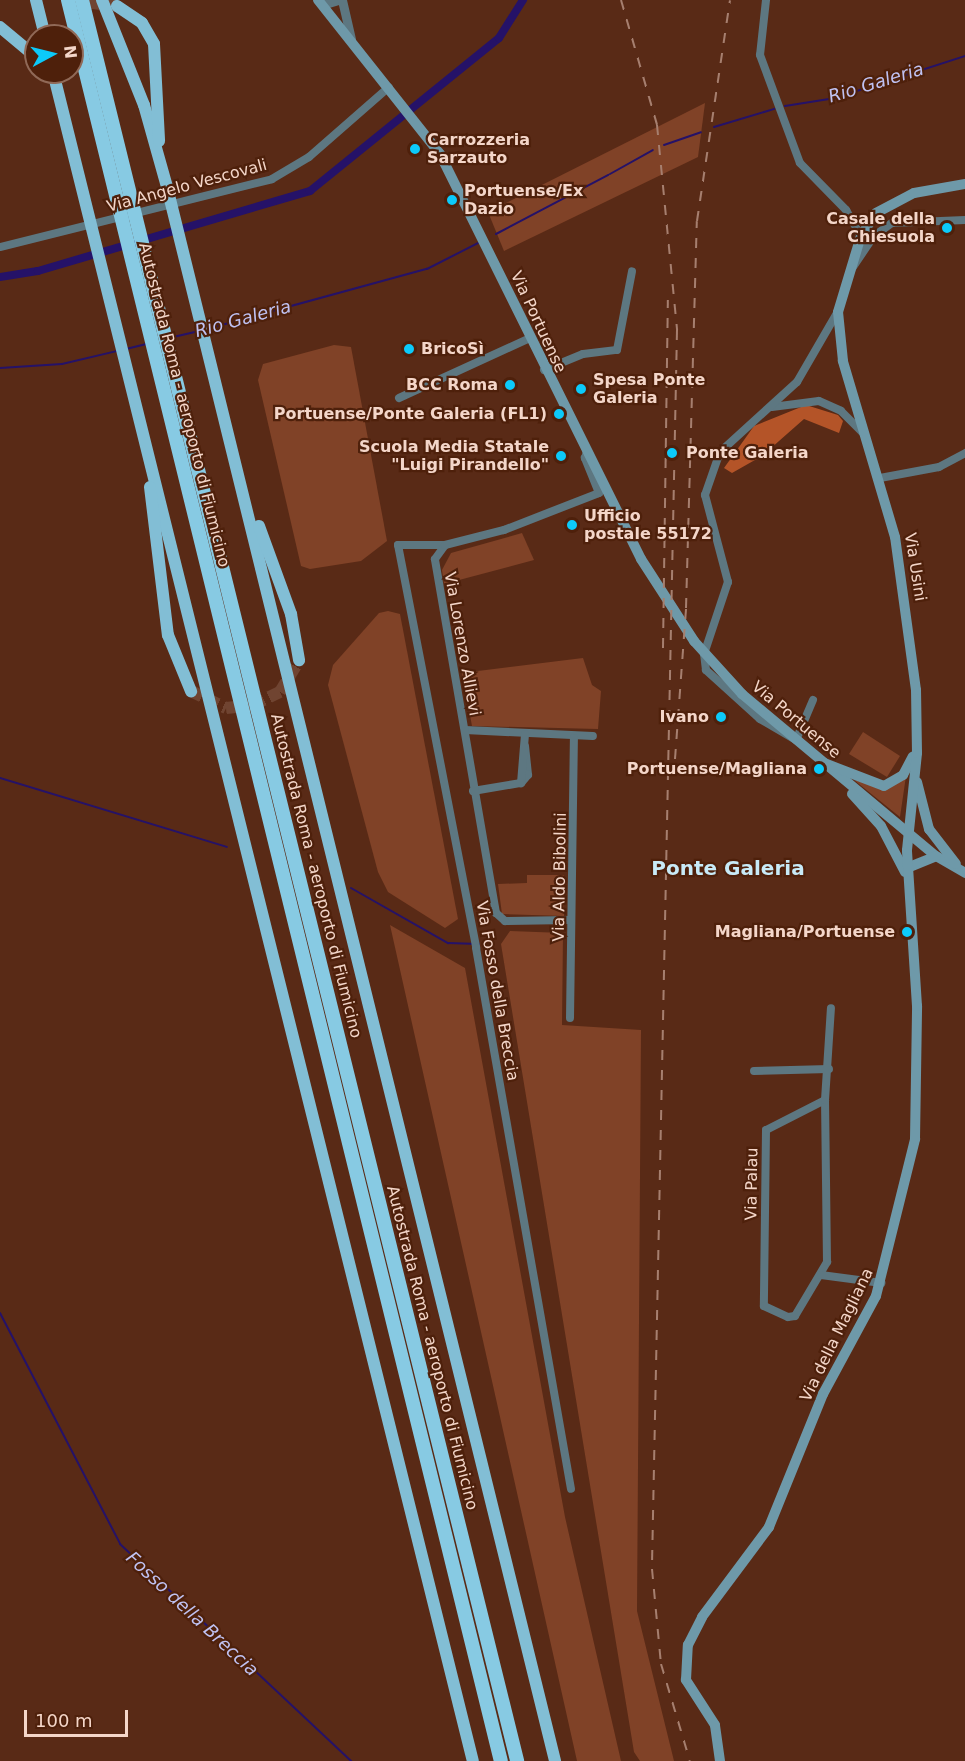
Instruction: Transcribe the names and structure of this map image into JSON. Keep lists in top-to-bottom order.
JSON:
{
  "streets": {
    "highway": ["Autostrada Roma - aeroporto di Fiumicino"],
    "main road": ["Via Portuense", "Via Usini", "Via della Magliana"],
    "street": [
      "Via Angelo Vescovali",
      "Via Lorenzo Allievi",
      "Via Aldo Bibolini",
      "Via Fosso della Breccia",
      "Via Palau"
    ]
  },
  "crossings": [
    ["Via Angelo Vescovali", "Via Portuense"],
    ["Via Portuense", "Via Usini"],
    ["Via Usini", "Via della Magliana"],
    ["Via Lorenzo Allievi", "Via Aldo Bibolini"],
    ["Via Lorenzo Allievi", "Via Fosso della Breccia"]
  ],
  "districts": ["Ponte Galeria"],
  "water": ["Rio Galeria", "Fosso della Breccia"],
  "places": [
    "Carrozzeria Sarzauto",
    "Portuense/Ex Dazio",
    "Casale della Chiesuola",
    "BricoSì",
    "BCC Roma",
    "Spesa Ponte Galeria",
    "Portuense/Ponte Galeria (FL1)",
    "Ponte Galeria",
    "Scuola Media Statale \"Luigi Pirandello\"",
    "Ufficio postale 55172",
    "Ivano",
    "Portuense/Magliana",
    "Magliana/Portuense"
  ],
  "scale_bar": "100 m",
  "north": "right"
}
